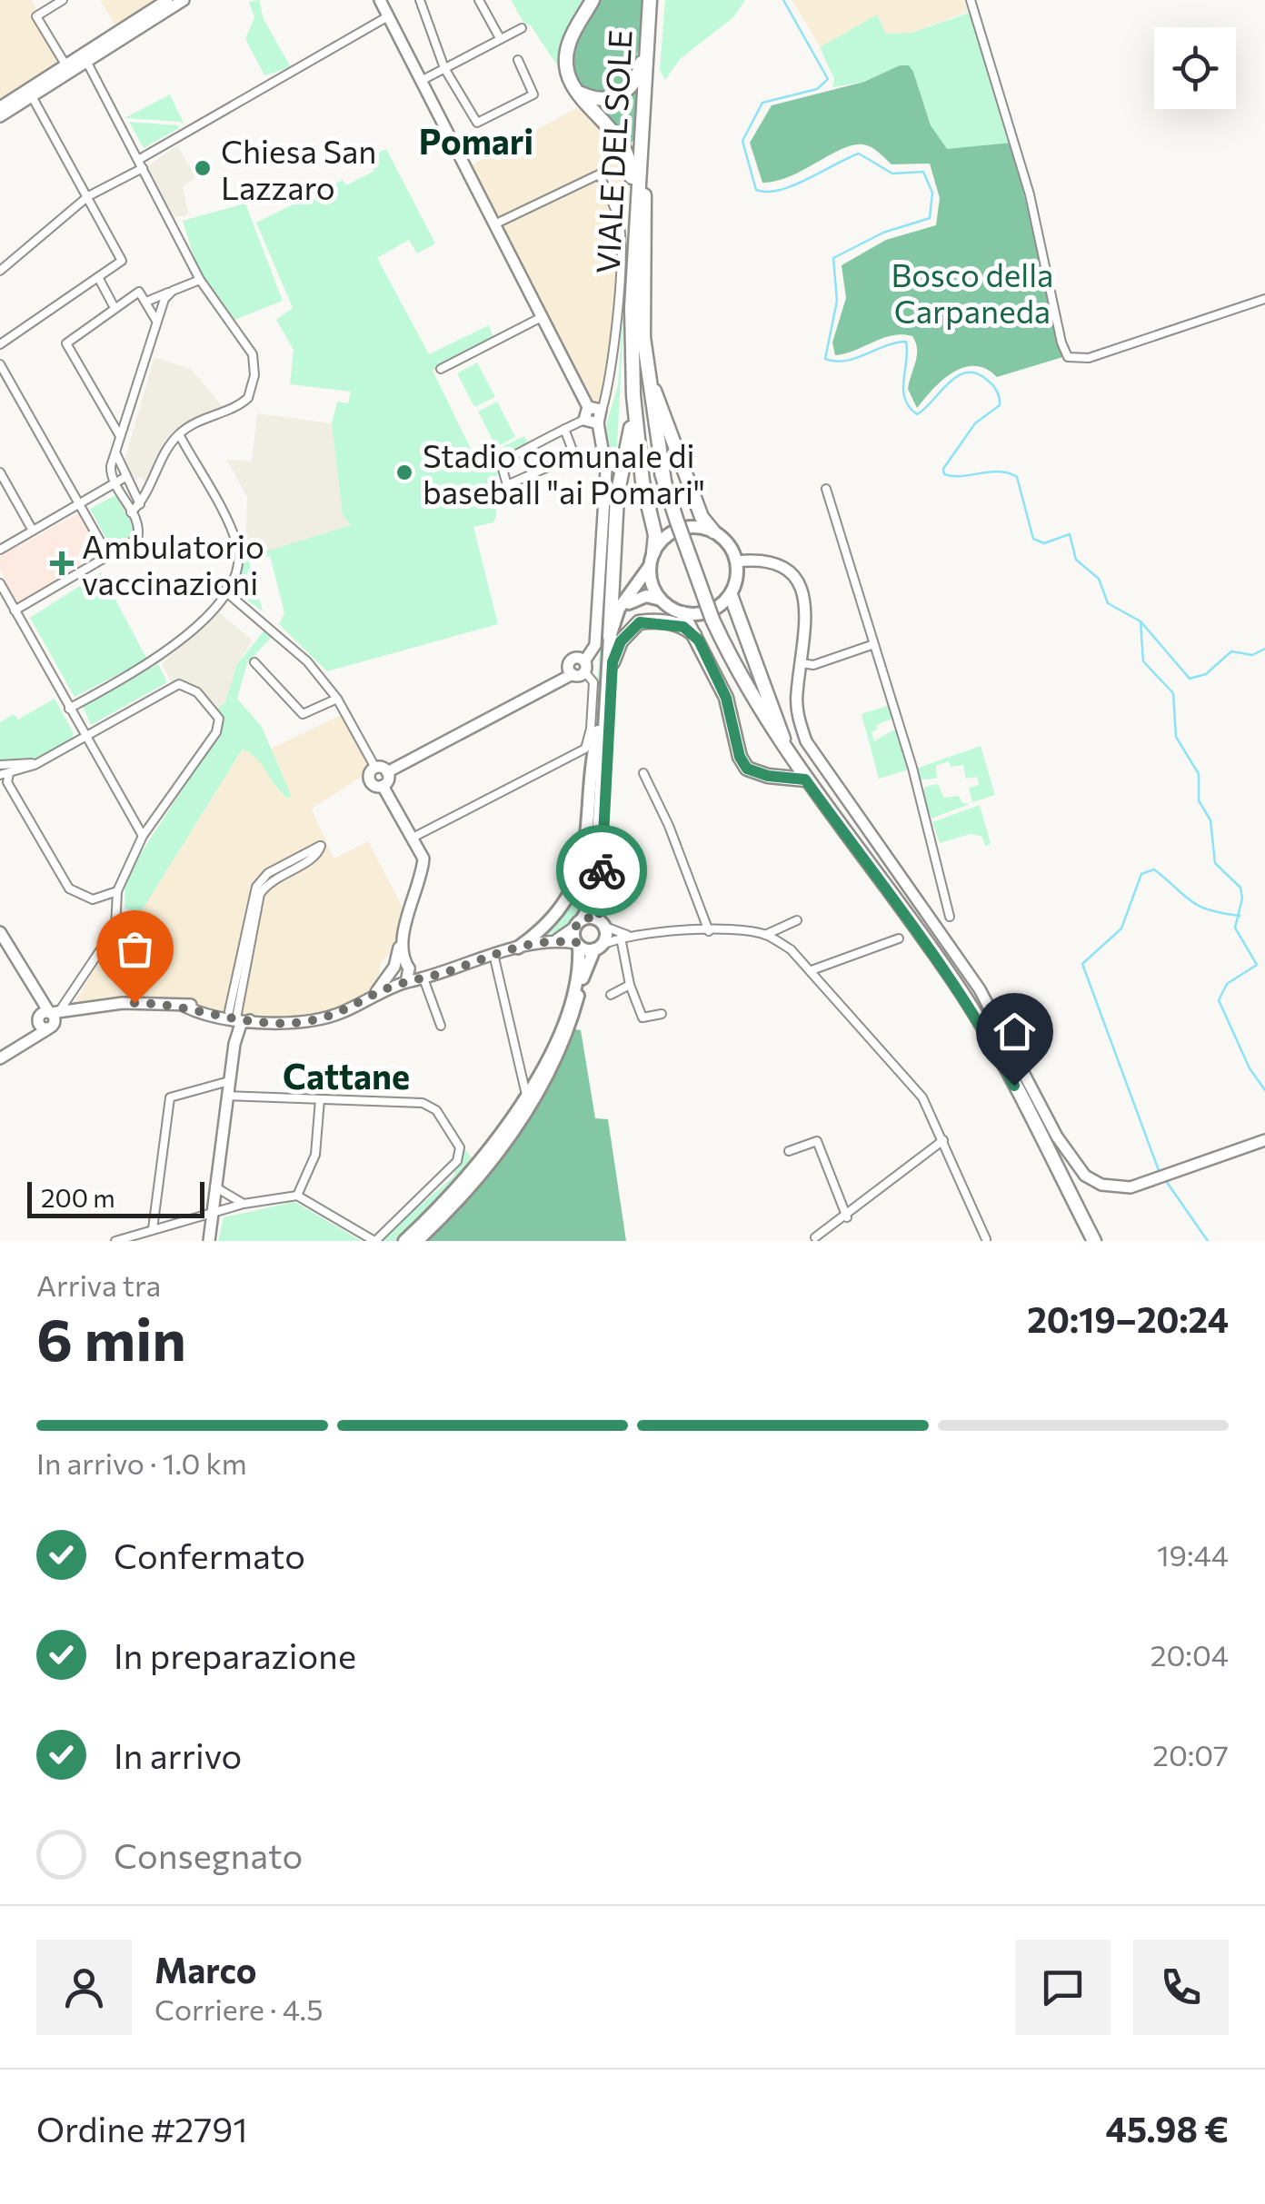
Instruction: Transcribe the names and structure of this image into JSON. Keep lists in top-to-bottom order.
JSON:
{
  "streets": {
    "highway": ["VIALE DEL SOLE"]
  },
  "districts": ["Pomari", "Cattane"],
  "parks": ["Bosco della Carpaneda"],
  "places": {
    "other": ["Chiesa San Lazzaro", "Stadio comunale di baseball \"ai Pomari\""],
    "health": ["Ambulatorio vaccinazioni"]
  },
  "scale_bar": "200 m",
  "page": {
    "scale": "200 m",
    "heading": ["6 min", "Arriva tra", "20:19–20:24"],
    "panel": [
      "Marco",
      "Corriere · 4.5",
      "Ordine #2791",
      "45.98 €"
    ],
    "bar": "In arrivo · 1.0 km",
    "list": [
      ["Confermato", "19:44"],
      ["In preparazione", "20:04"],
      ["In arrivo", "20:07"],
      "Consegnato"
    ]
  }
}
